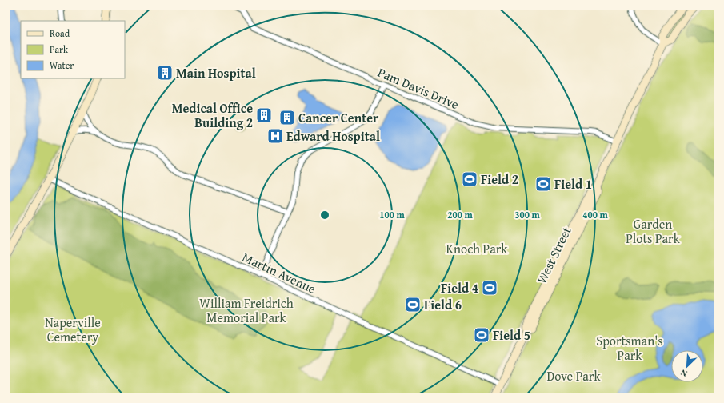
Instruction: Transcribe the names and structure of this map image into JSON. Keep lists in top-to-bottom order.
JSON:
{
  "streets": {
    "street": ["Pam Davis Drive", "West Street", "Martin Avenue"]
  },
  "crossings": [
    ["Pam Davis Drive", "West Street"],
    ["West Street", "Martin Avenue"]
  ],
  "parks": [
    "Garden Plots Park",
    "Knoch Park",
    "William Freidrich Memorial Park",
    "Naperville Cemetery",
    "Sportsman's Park",
    "Dove Park"
  ],
  "places": {
    "building": ["Main Hospital", "Medical Office Building 2", "Cancer Center"],
    "hospital": ["Edward Hospital"],
    "sports": [
      "Field 2",
      "Field 1",
      "Field 4",
      "Field 6",
      "Field 5"
    ]
  },
  "legend": ["Road", "Park", "Water"],
  "north": "bottom left",
  "rings": [
    "100 m",
    "200 m",
    "300 m",
    "400 m"
  ]
}
